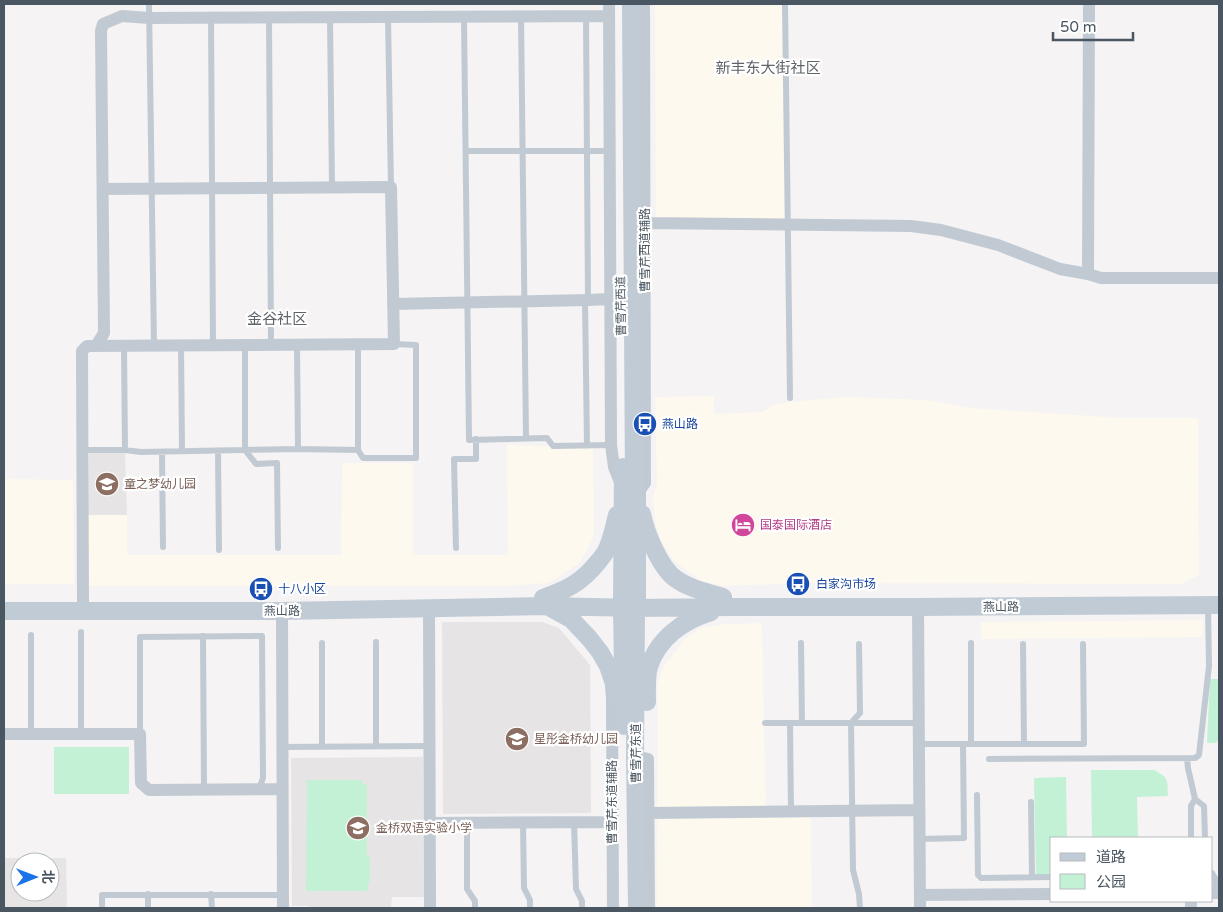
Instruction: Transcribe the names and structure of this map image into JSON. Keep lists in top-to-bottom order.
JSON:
{
  "streets": {
    "main road": ["曹雪芹西道", "燕山路", "曹雪芹东道"],
    "street": ["曹雪芹西道辅路", "曹雪芹东道辅路"]
  },
  "crossings": [
    ["曹雪芹西道辅路", "曹雪芹西道"],
    ["曹雪芹西道", "燕山路"],
    ["曹雪芹西道", "曹雪芹东道"],
    ["燕山路", "曹雪芹东道"]
  ],
  "districts": ["新丰东大街社区", "金谷社区"],
  "places": {
    "bus stop": ["燕山路", "白家沟市场", "十八小区"],
    "school or university": ["童之梦幼儿园", "星彤金桥幼儿园", "金桥双语实验小学"],
    "hotel": ["国泰国际酒店"]
  },
  "legend": ["道路", "公园"],
  "scale_bar": "50 m",
  "north": "right"
}
